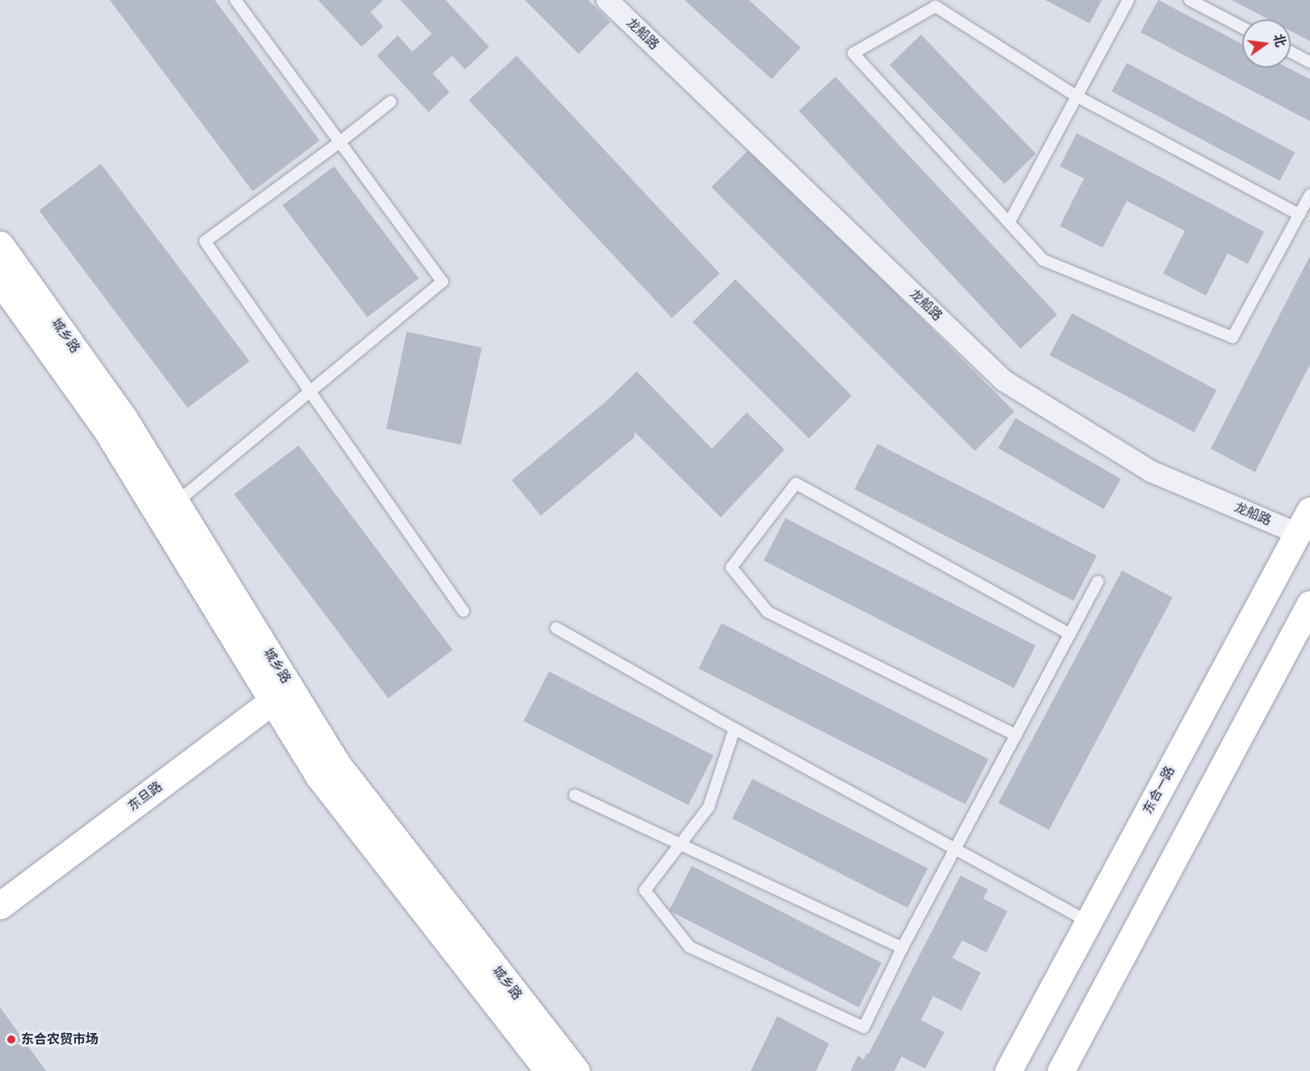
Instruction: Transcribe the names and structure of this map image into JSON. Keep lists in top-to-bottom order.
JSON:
{
  "streets": {
    "main road": ["城乡路", "东合一路", "东旦路"],
    "street": ["龙船路"]
  },
  "crossings": [
    ["龙船路", "东合一路"],
    ["城乡路", "东旦路"]
  ],
  "places": ["东合农贸市场"],
  "north": "right"
}
